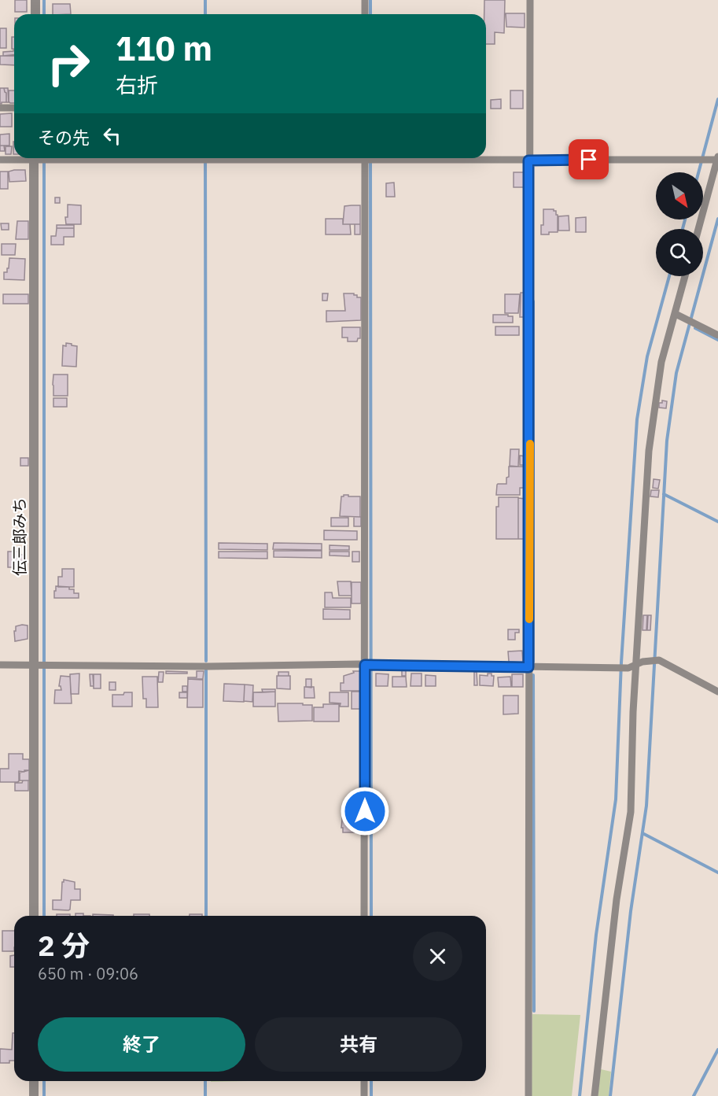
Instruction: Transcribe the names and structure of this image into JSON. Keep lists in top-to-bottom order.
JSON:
{
  "streets": {
    "street": ["伝三郎みち"]
  },
  "north": "bottom right",
  "page": {
    "turn": ["110 m", "右折"],
    "then": "その先",
    "heading": ["2 分", "650 m · 09:06"],
    "buttons": ["終了", "共有"]
  }
}
